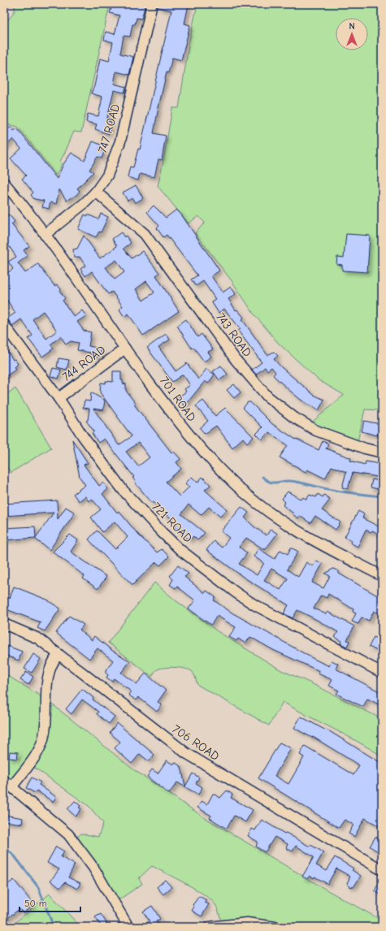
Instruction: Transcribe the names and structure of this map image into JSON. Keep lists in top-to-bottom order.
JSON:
{
  "streets": {
    "street": [
      "747 ROAD",
      "743 ROAD",
      "744 ROAD",
      "701 ROAD",
      "721 ROAD",
      "706 ROAD"
    ]
  },
  "crossings": [
    ["747 ROAD", "743 ROAD"],
    ["747 ROAD", "701 ROAD"],
    ["744 ROAD", "701 ROAD"],
    ["744 ROAD", "721 ROAD"]
  ],
  "scale_bar": "50 m",
  "north": "top"
}
